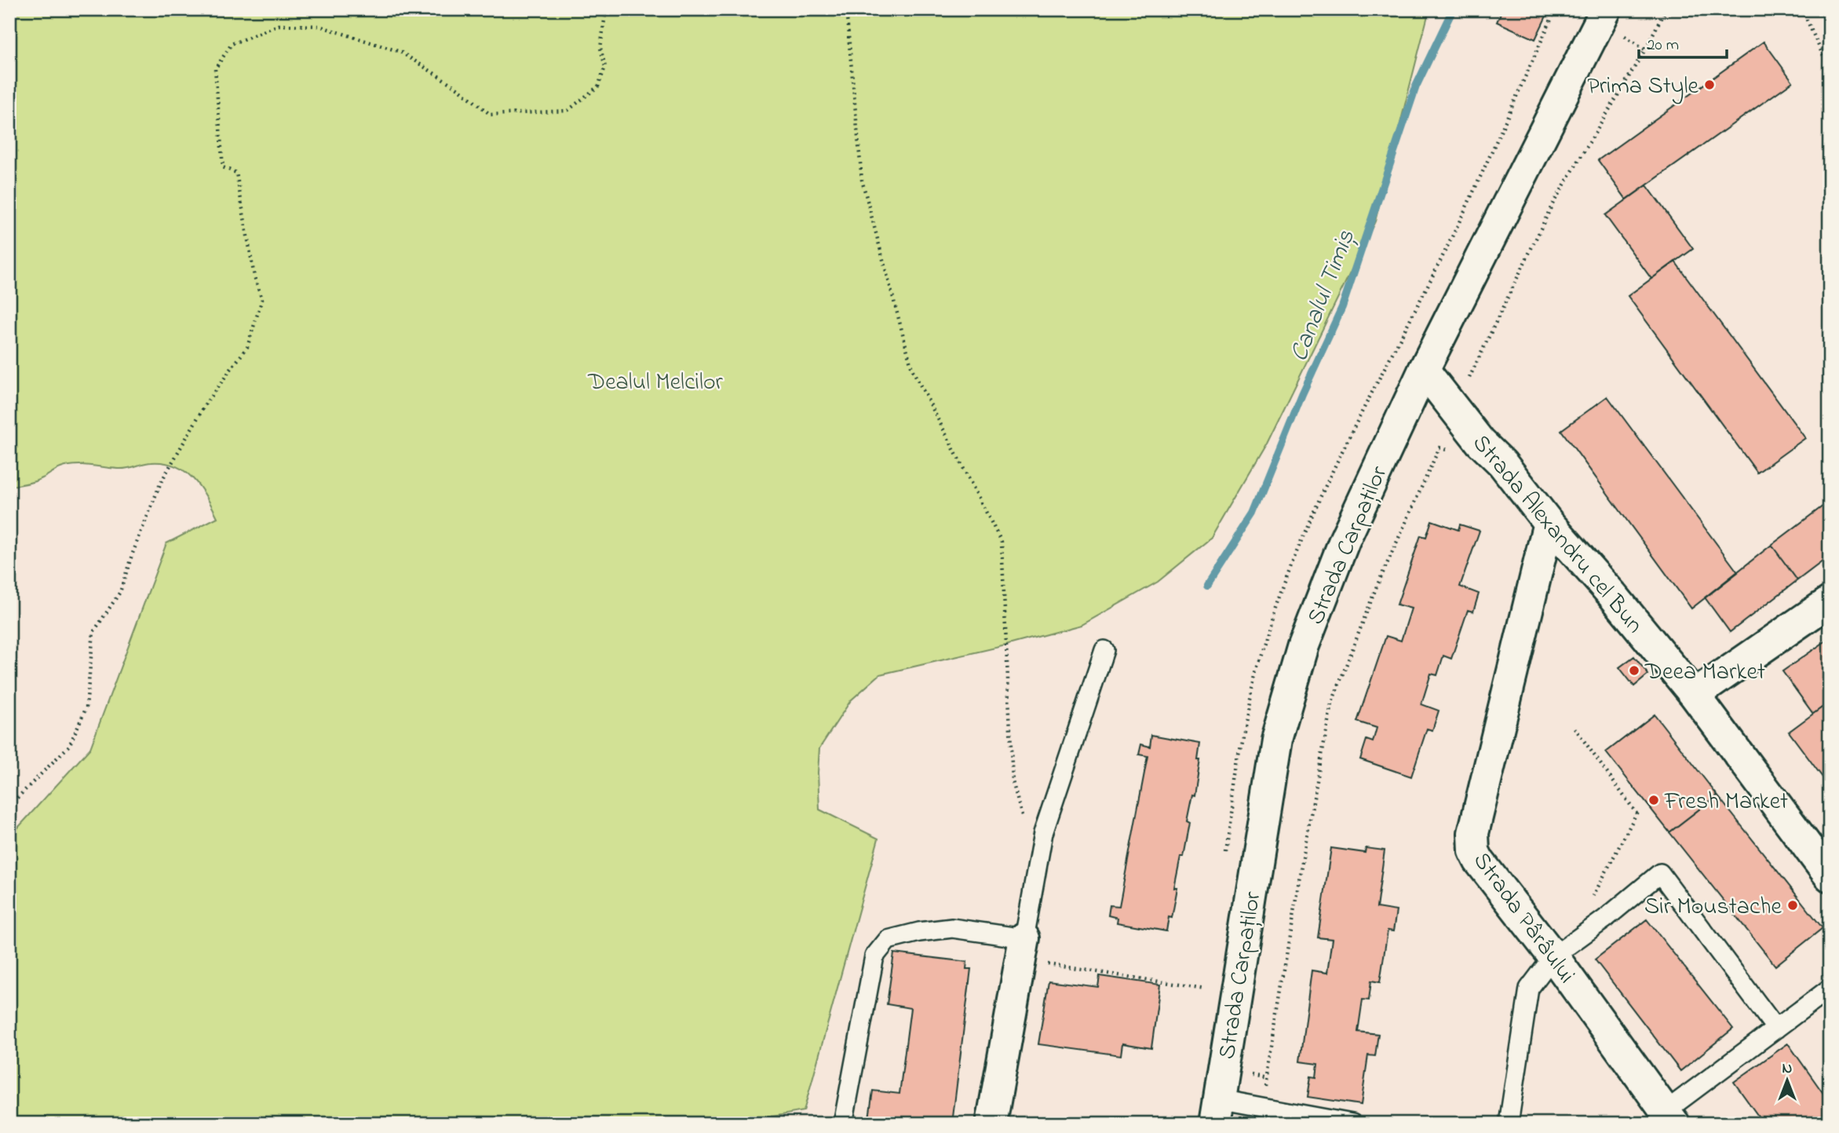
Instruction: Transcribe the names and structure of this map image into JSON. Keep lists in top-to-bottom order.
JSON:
{
  "streets": {
    "street": ["Strada Alexandru cel Bun", "Strada Carpaților", "Strada Pârâului"]
  },
  "crossings": [
    ["Strada Alexandru cel Bun", "Strada Carpaților"],
    ["Strada Alexandru cel Bun", "Strada Pârâului"]
  ],
  "water": ["Canalul Timiș"],
  "parks": ["Dealul Melcilor"],
  "places": [
    "Prima Style",
    "Deea Market",
    "Fresh Market",
    "Sir Moustache"
  ],
  "scale_bar": "20 m",
  "north": "top"
}
